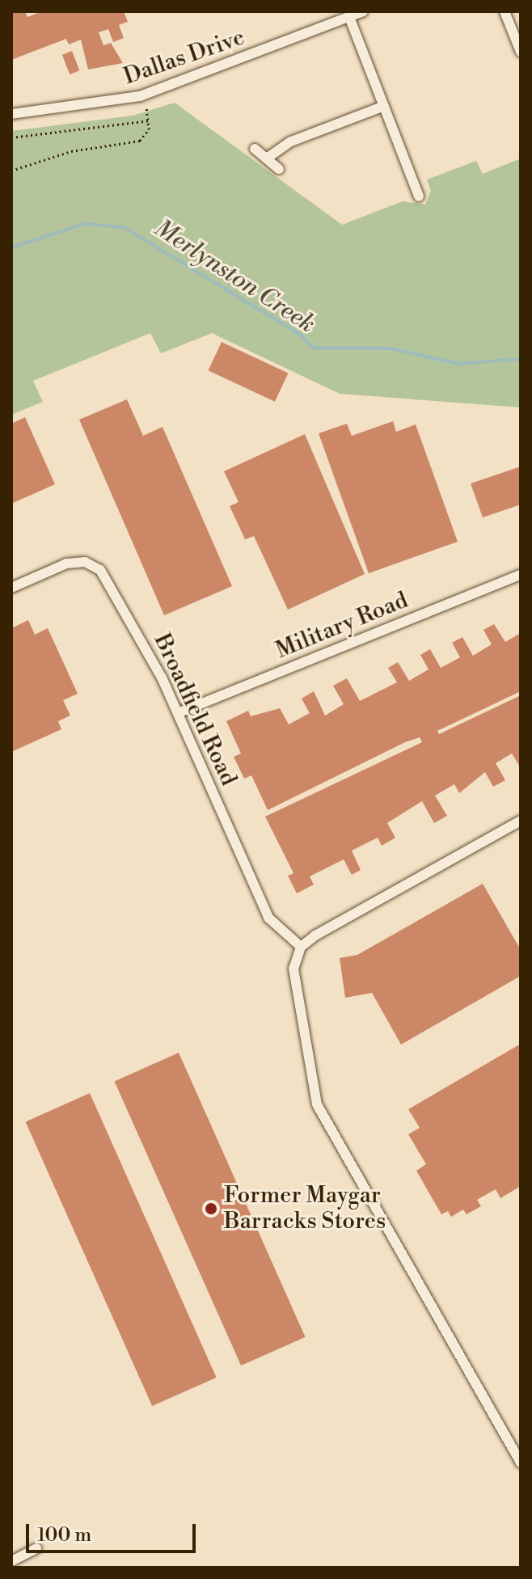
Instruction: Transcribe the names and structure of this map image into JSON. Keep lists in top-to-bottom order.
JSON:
{
  "streets": {
    "street": ["Dallas Drive", "Military Road", "Broadfield Road"]
  },
  "crossings": [
    ["Military Road", "Broadfield Road"]
  ],
  "water": ["Merlynston Creek"],
  "places": ["Former Maygar Barracks Stores"],
  "scale_bar": "100 m"
}
